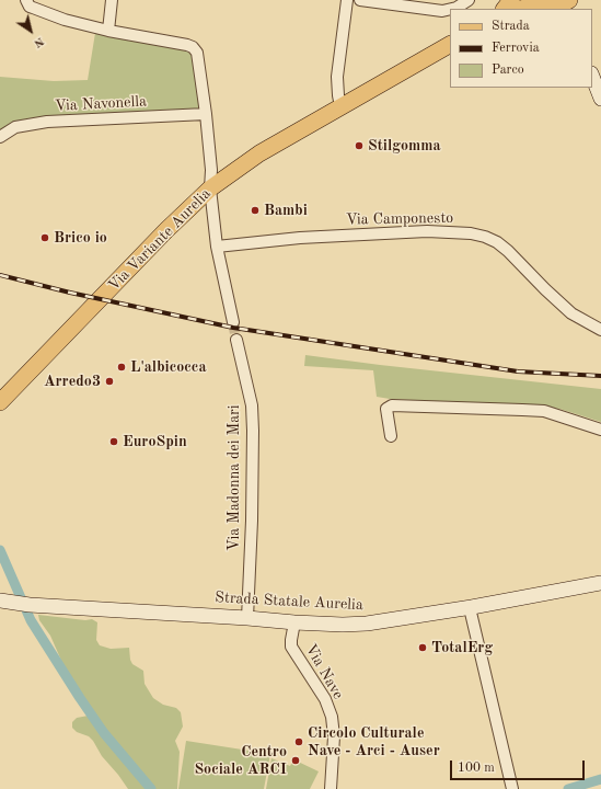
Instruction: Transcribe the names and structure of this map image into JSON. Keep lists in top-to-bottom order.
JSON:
{
  "streets": {
    "main road": ["Via Variante Aurelia", "Strada Statale Aurelia"],
    "street": [
      "Via Navonella",
      "Via Camponesto",
      "Via Madonna dei Mari",
      "Via Nave"
    ]
  },
  "crossings": [
    ["Via Madonna dei Mari", "Strada Statale Aurelia"],
    ["Strada Statale Aurelia", "Via Nave"]
  ],
  "places": [
    "Stilgomma",
    "Bambi",
    "Brico io",
    "L'albicocca",
    "Arredo3",
    "EuroSpin",
    "TotalErg",
    "Circolo Culturale Nave - Arci - Auser",
    "Centro Sociale ARCI"
  ],
  "legend": ["Strada", "Ferrovia", "Parco"],
  "scale_bar": "100 m",
  "north": "bottom right"
}
